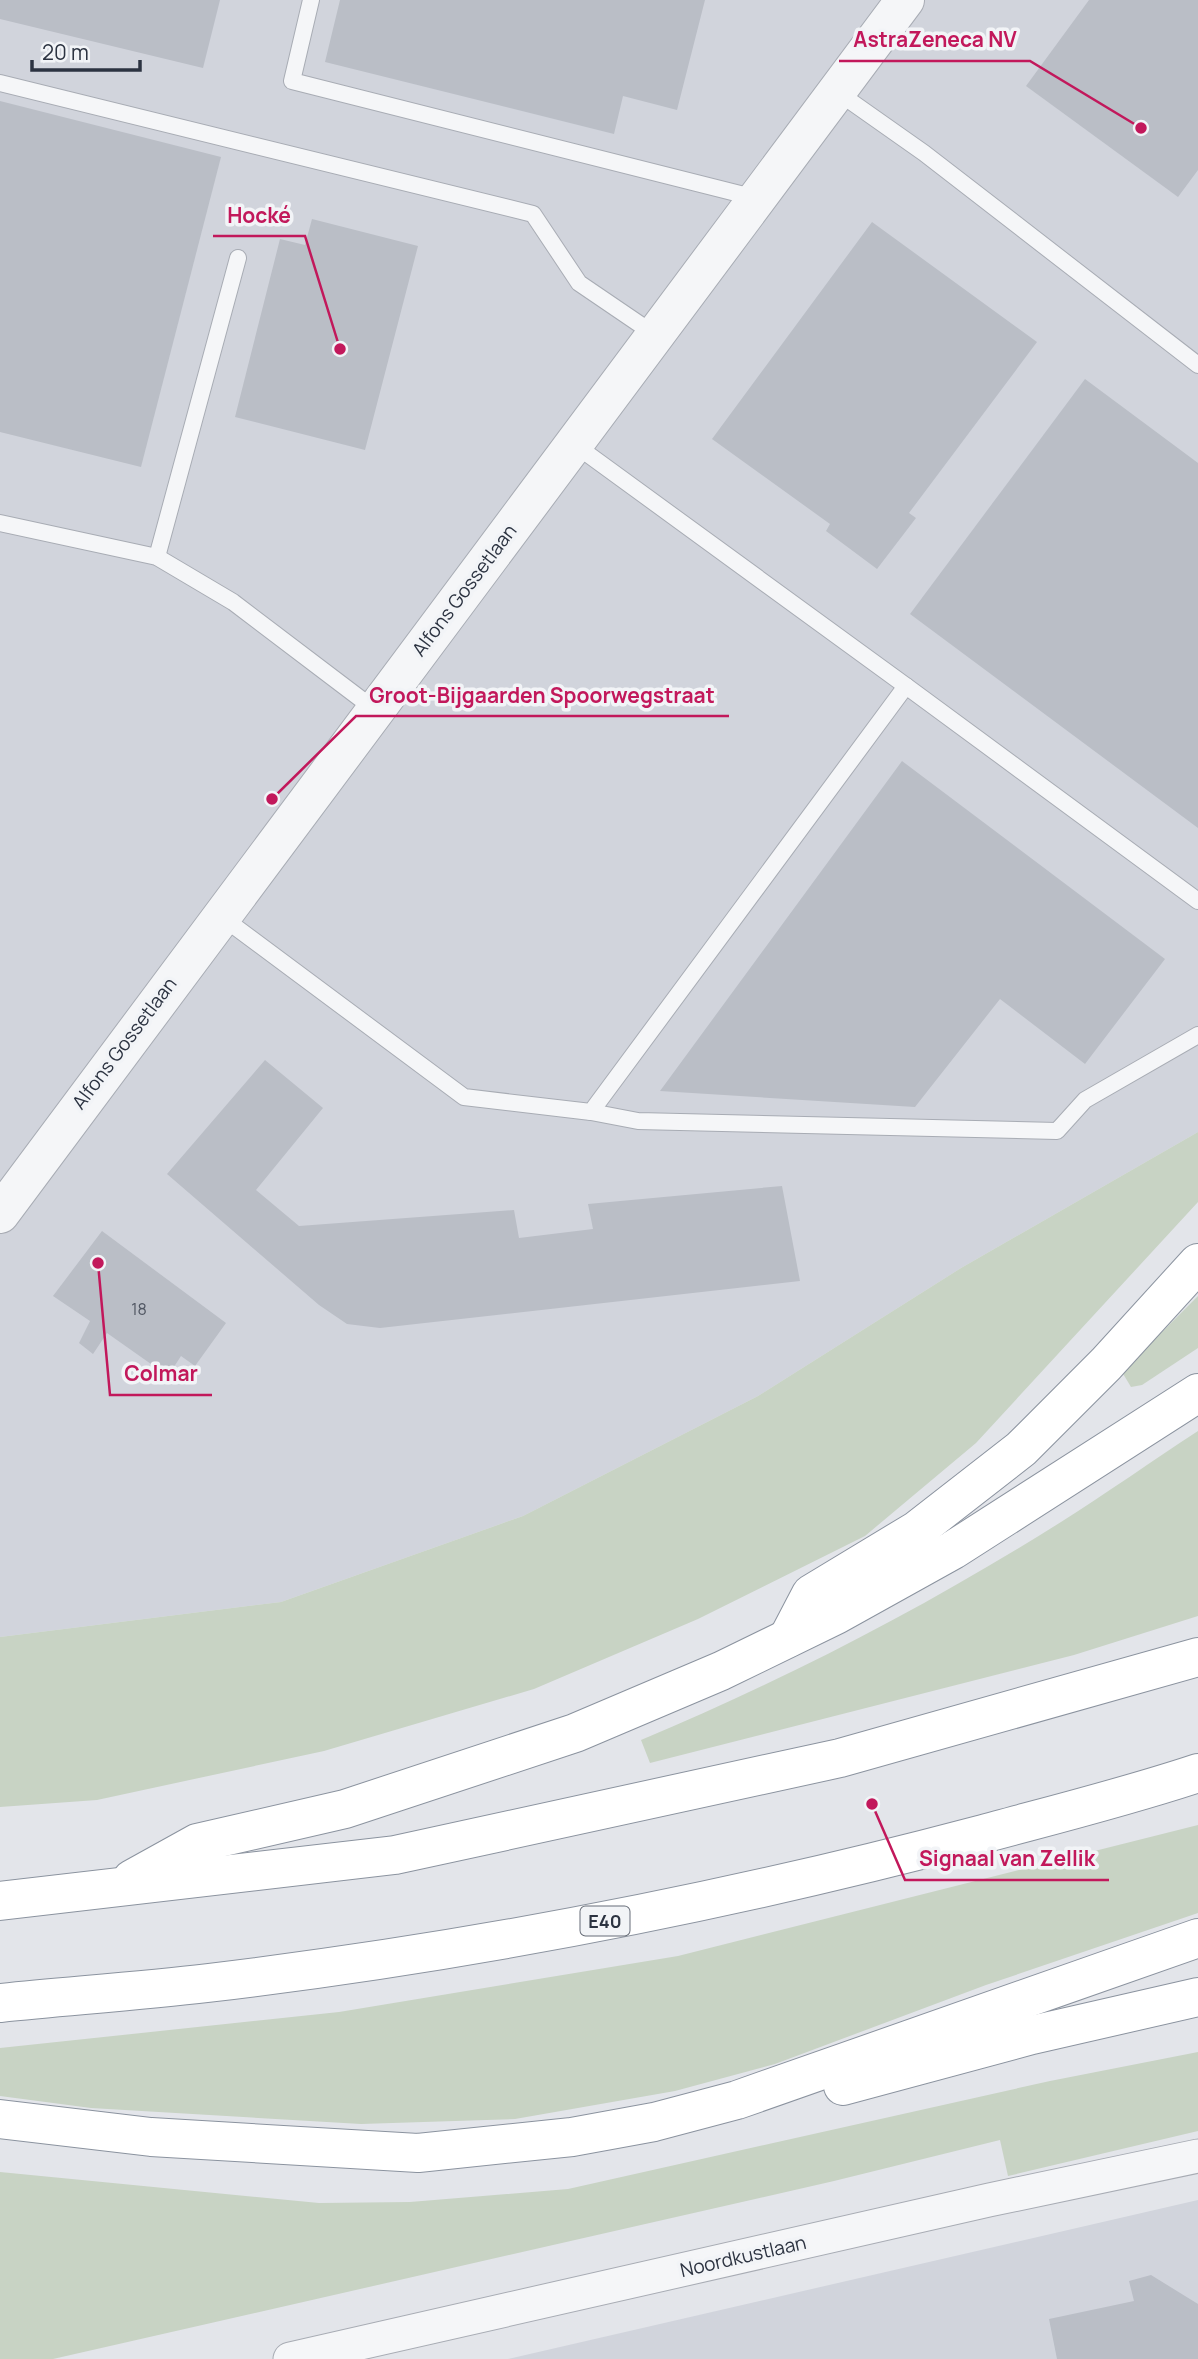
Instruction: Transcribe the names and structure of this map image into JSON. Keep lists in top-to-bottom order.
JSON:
{
  "streets": {
    "highway": ["E40"],
    "street": ["Alfons Gossetlaan", "Noordkustlaan"]
  },
  "places": [
    "AstraZeneca NV",
    "Hocké",
    "Groot-Bijgaarden Spoorwegstraat",
    "Colmar",
    "Signaal van Zellik"
  ],
  "house_numbers": ["18"],
  "scale_bar": "20 m"
}
